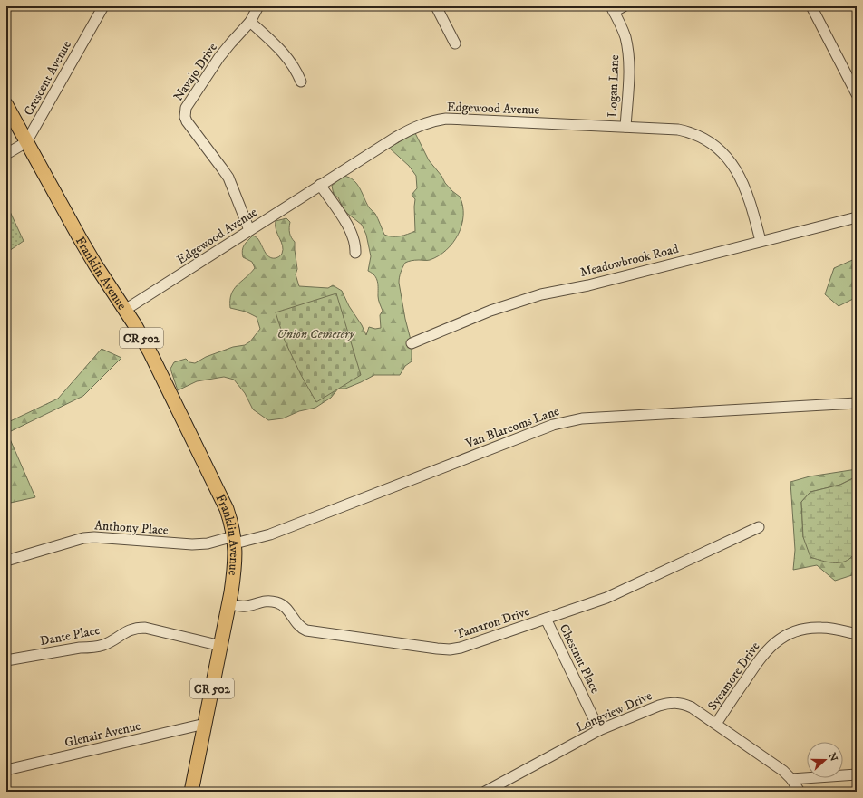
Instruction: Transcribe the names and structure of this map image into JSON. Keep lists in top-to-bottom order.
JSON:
{
  "streets": {
    "main road": ["Franklin Avenue", "CR 502"],
    "street": [
      "Navajo Drive",
      "Crescent Avenue",
      "Logan Lane",
      "Edgewood Avenue",
      "Meadowbrook Road",
      "Van Blarcoms Lane",
      "Anthony Place",
      "Tamaron Drive",
      "Dante Place",
      "Chestnut Place",
      "Sycamore Drive",
      "Longview Drive",
      "Glenair Avenue"
    ]
  },
  "crossings": [
    ["Navajo Drive", "Edgewood Avenue"],
    ["Crescent Avenue", "Franklin Avenue"],
    ["Logan Lane", "Edgewood Avenue"],
    ["Edgewood Avenue", "Meadowbrook Road"],
    ["Edgewood Avenue", "Franklin Avenue"],
    ["Franklin Avenue", "CR 502"],
    ["Franklin Avenue", "Van Blarcoms Lane"],
    ["Franklin Avenue", "Anthony Place"],
    ["Franklin Avenue", "Tamaron Drive"],
    ["CR 502", "Tamaron Drive"],
    ["CR 502", "Dante Place"],
    ["CR 502", "Glenair Avenue"],
    ["Van Blarcoms Lane", "Anthony Place"],
    ["Tamaron Drive", "Chestnut Place"],
    ["Chestnut Place", "Longview Drive"],
    ["Sycamore Drive", "Longview Drive"]
  ],
  "parks": ["Union Cemetery"],
  "north": "right"
}
